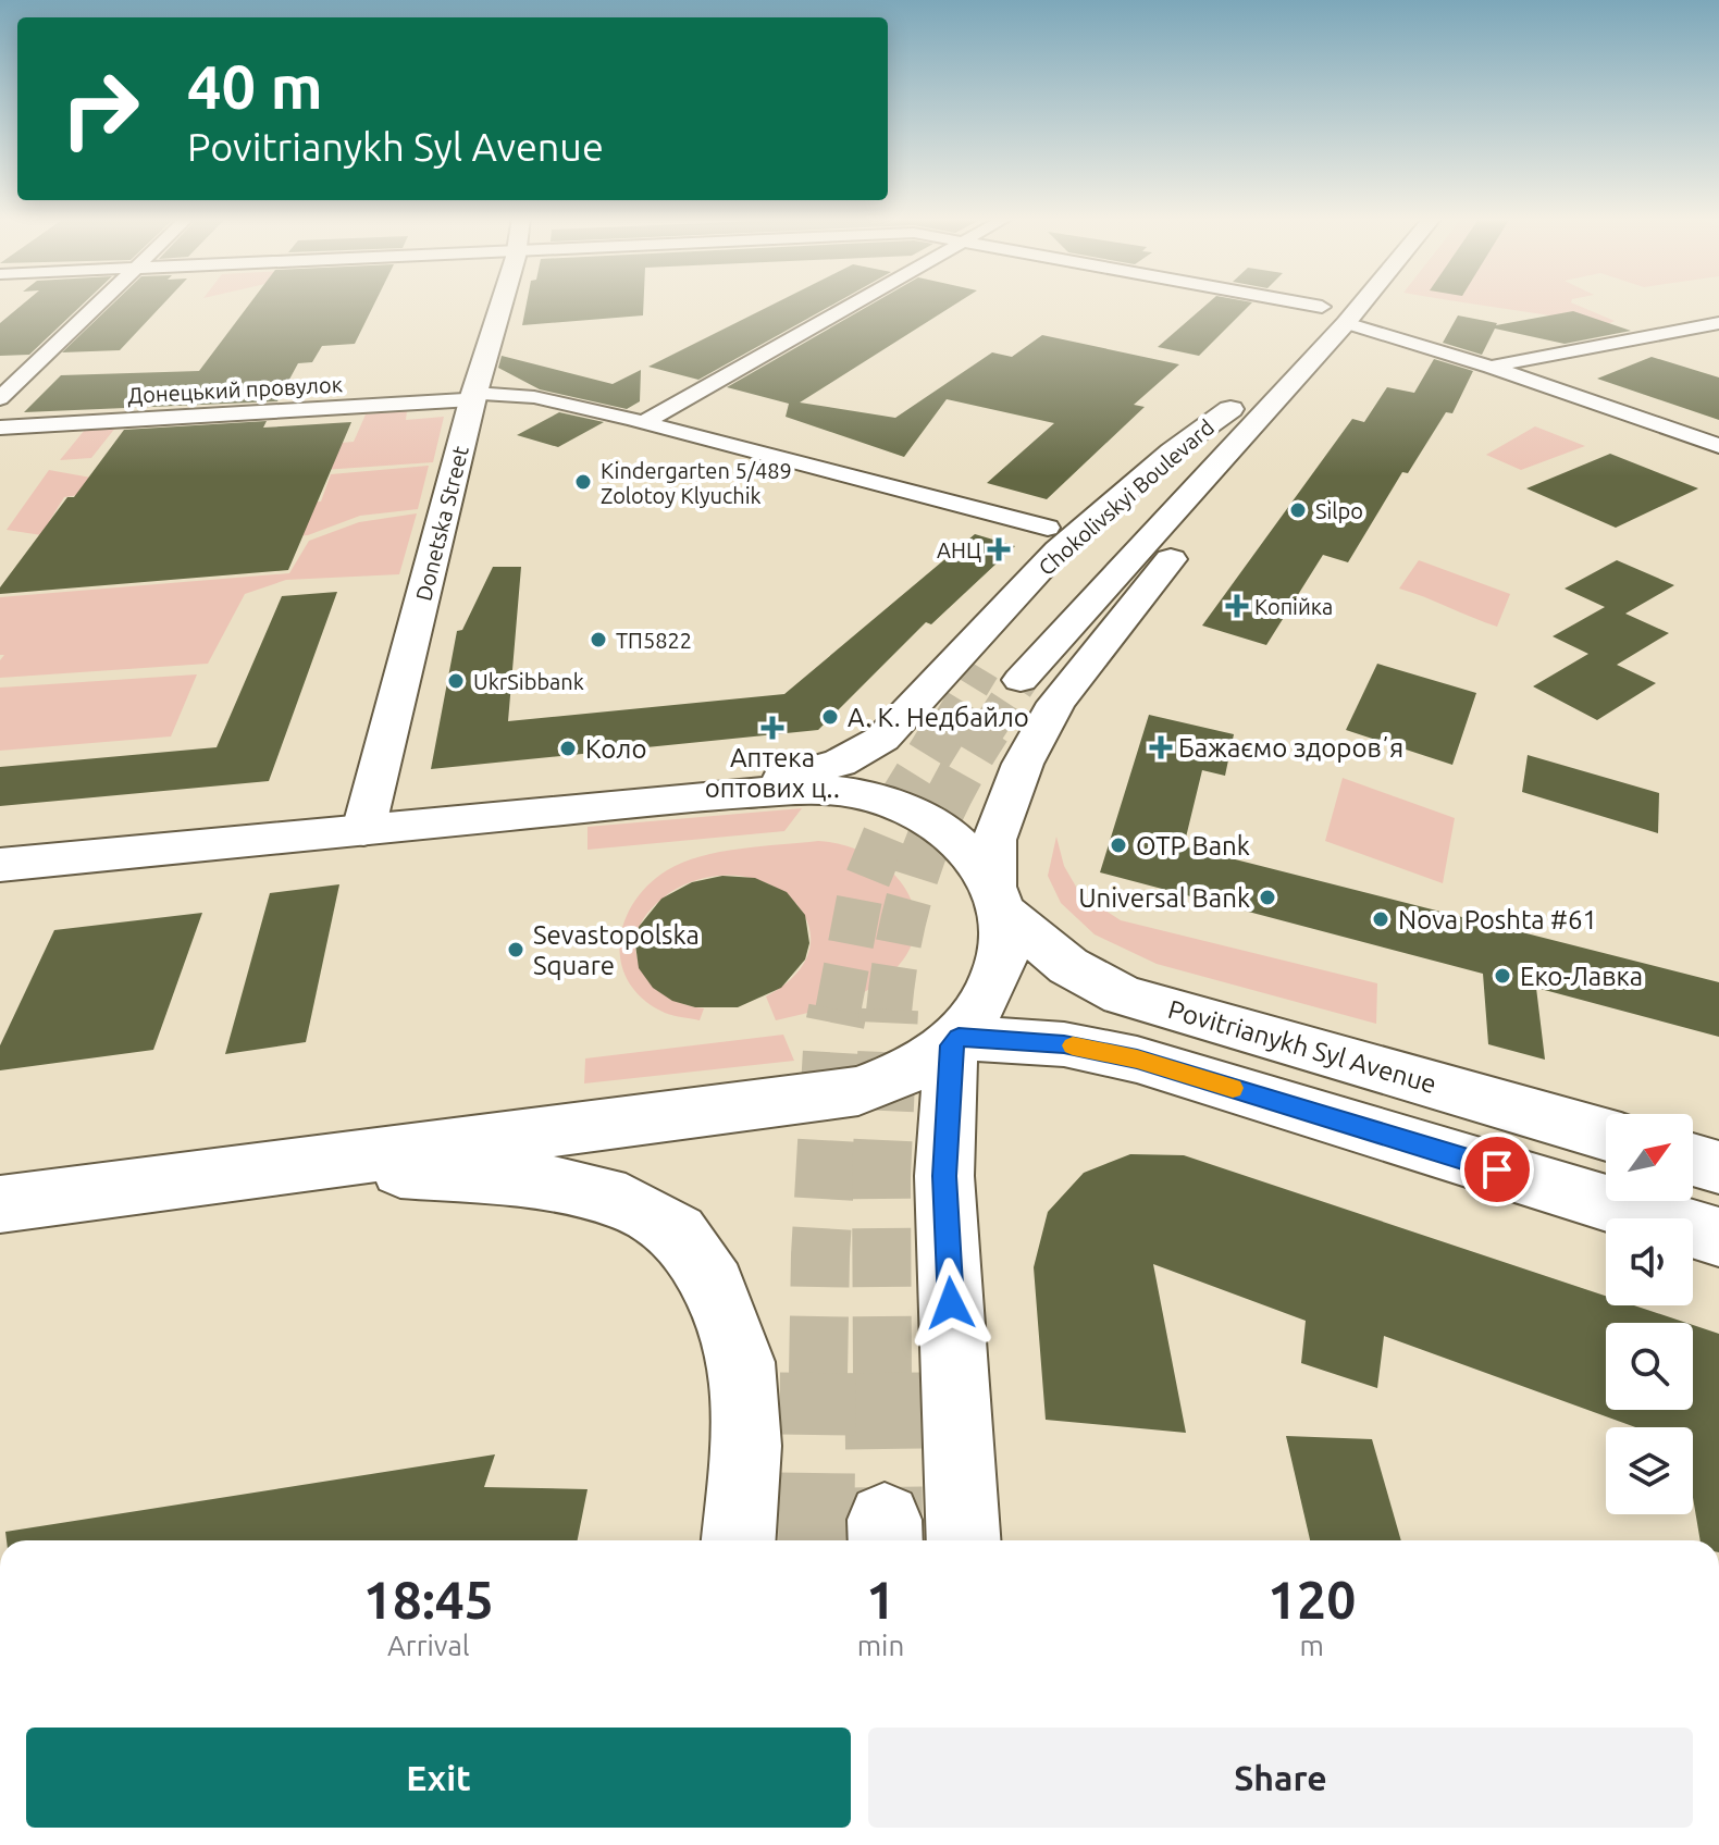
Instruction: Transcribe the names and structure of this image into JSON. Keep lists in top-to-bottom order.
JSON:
{
  "streets": {
    "main road": ["Chokolivskyi Boulevard", "Donetska Street", "Povitrianykh Syl Avenue"],
    "street": ["Донецький провулок"]
  },
  "crossings": [
    ["Донецький провулок", "Donetska Street"],
    ["Chokolivskyi Boulevard", "Povitrianykh Syl Avenue"]
  ],
  "places": {
    "other": [
      "Kindergarten 5/489 Zolotoy Klyuchik",
      "Silpo",
      "ТП5822",
      "UkrSibbank",
      "А. К. Недбайло",
      "Коло",
      "OTP Bank",
      "Universal Bank",
      "Nova Poshta #61",
      "Sevastopolska Square",
      "Еко-Лавка"
    ],
    "health": [
      "АНЦ",
      "Копійка",
      "Аптека оптових ц‥",
      "Бажаємо здоровʼя"
    ]
  },
  "north": "top right",
  "page": {
    "turn": ["40 m", "Povitrianykh Syl Avenue"],
    "eta": [
      "18:45",
      "Arrival",
      "1",
      "min",
      "120",
      "m"
    ],
    "buttons": ["Exit", "Share"]
  }
}
